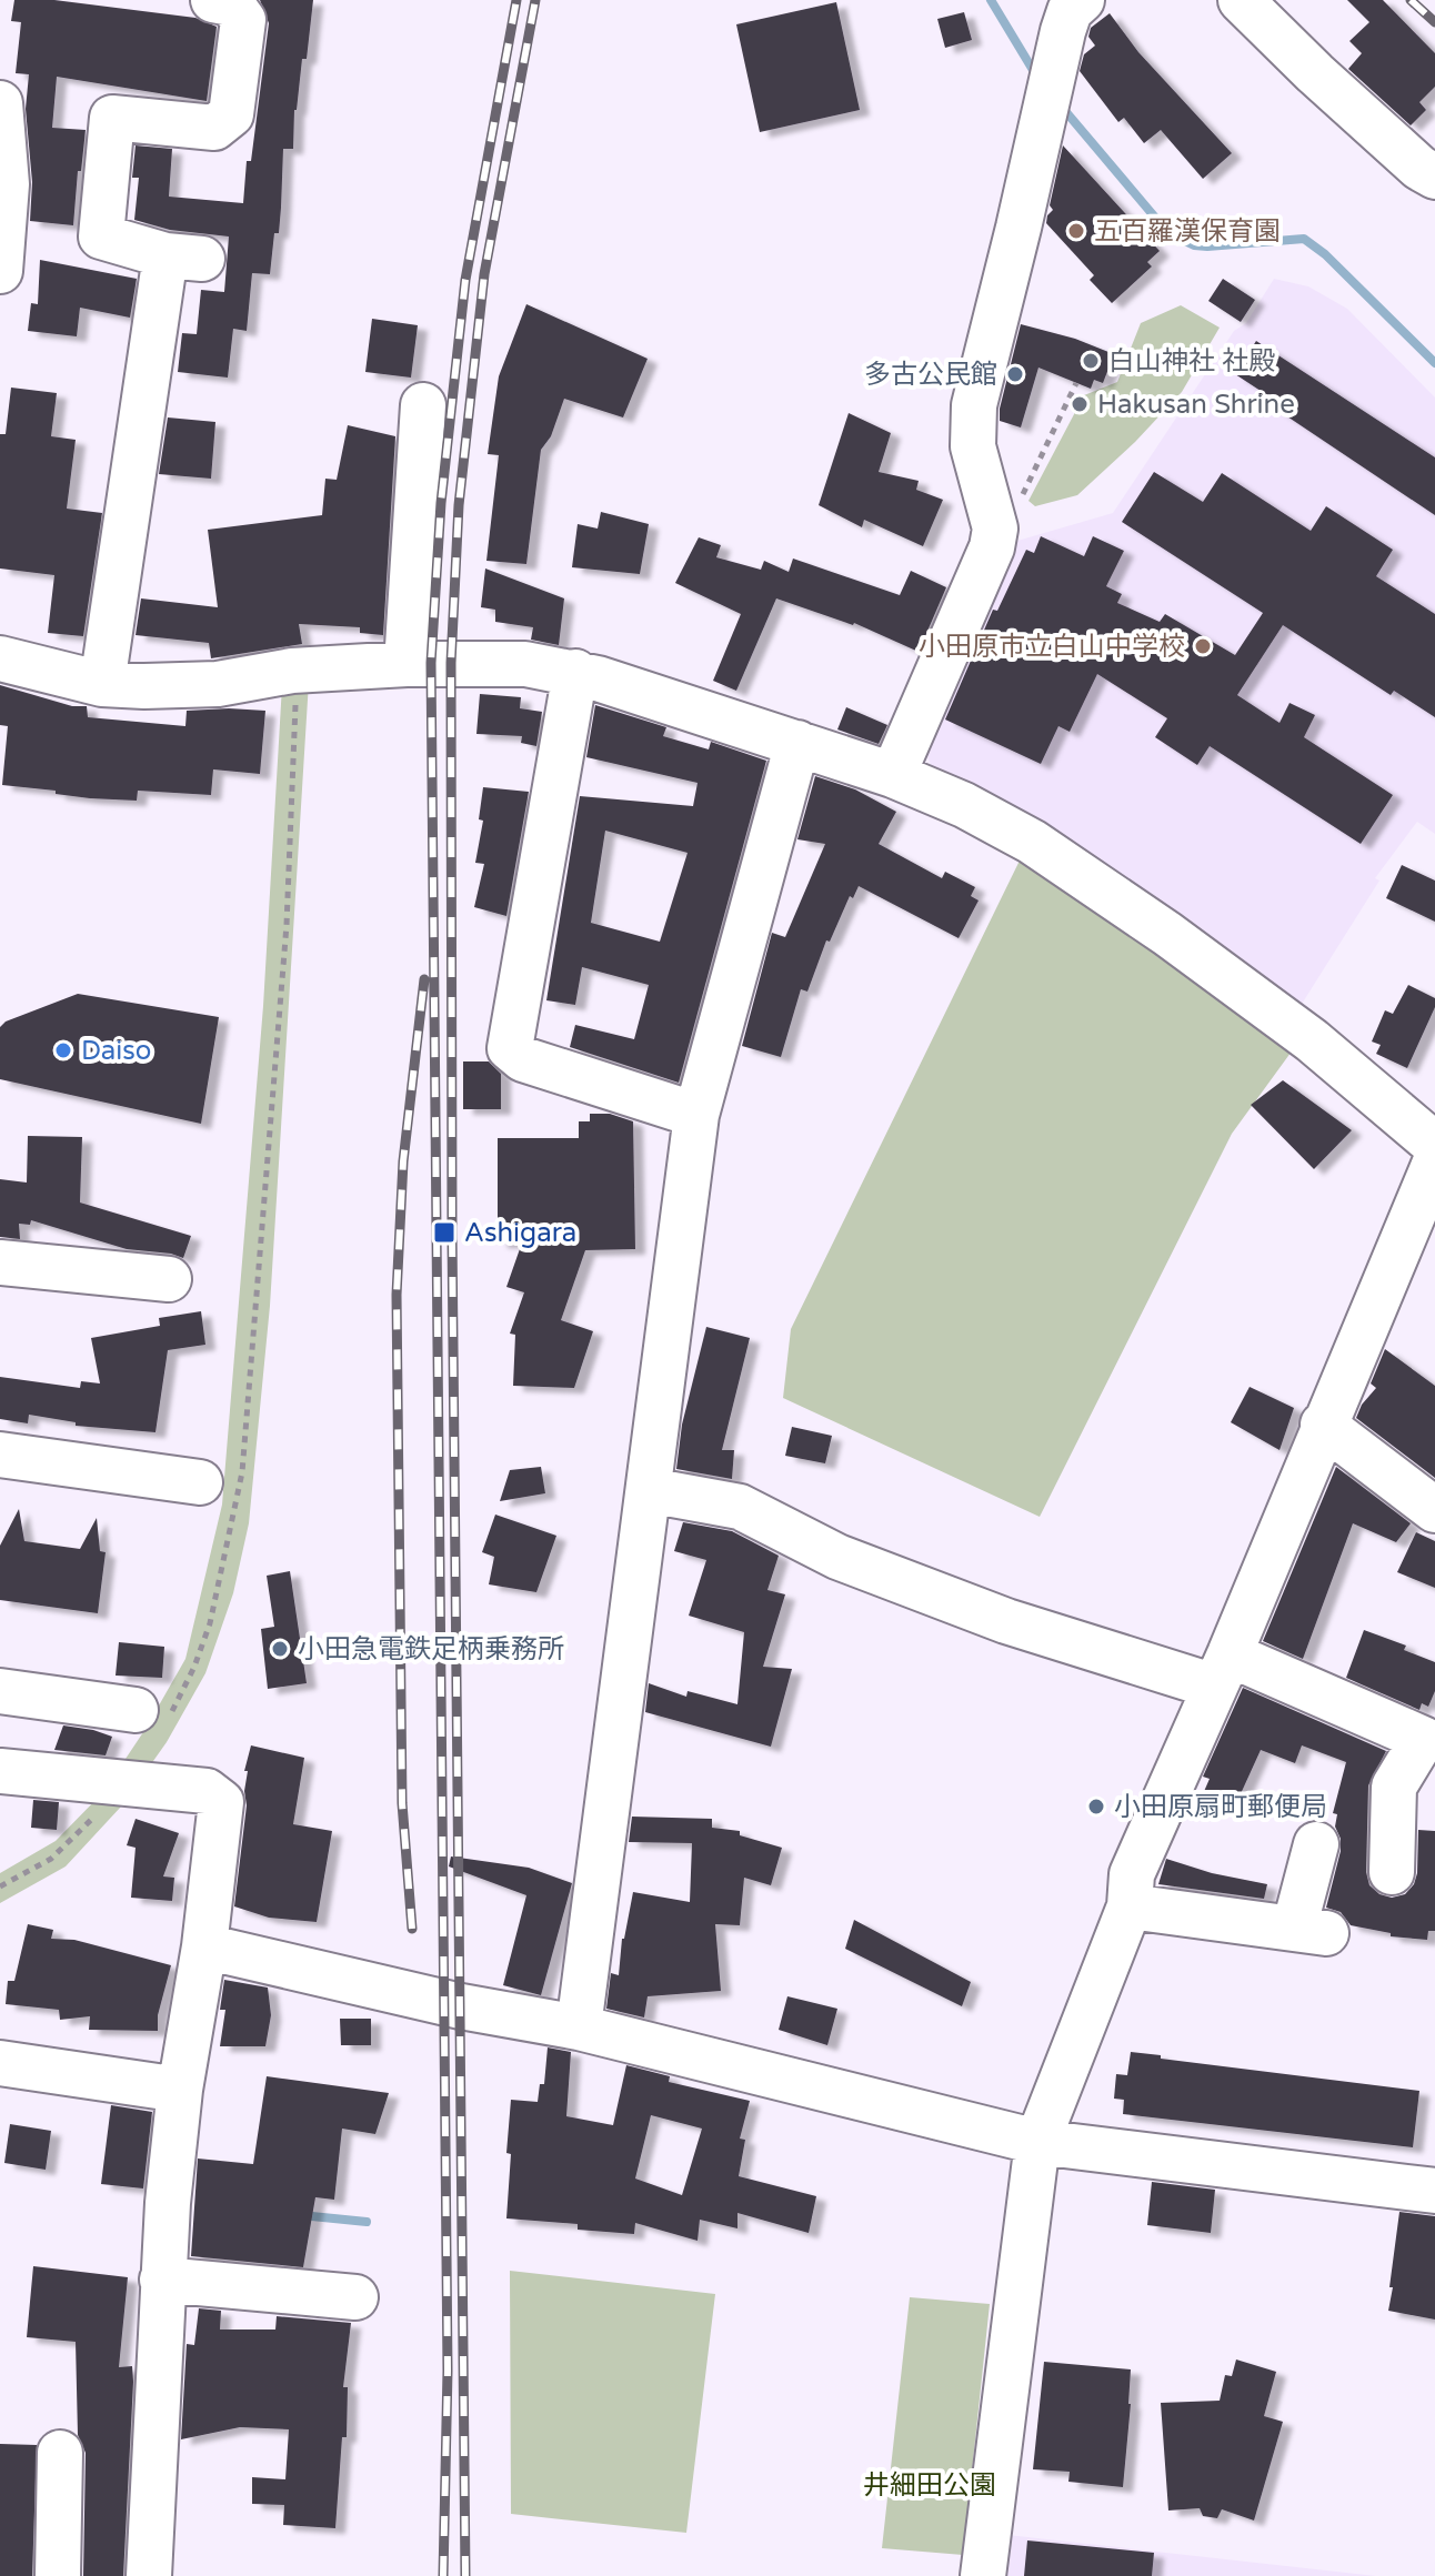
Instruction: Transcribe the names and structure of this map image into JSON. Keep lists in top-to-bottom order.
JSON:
{
  "parks": ["井細田公園"],
  "places": {
    "other": [
      "五百羅漢保育園",
      "白山神社 社殿",
      "多古公民館",
      "Hakusan Shrine",
      "小田原市立白山中学校",
      "Daiso",
      "小田急電鉄足柄乗務所",
      "小田原扇町郵便局"
    ],
    "transit": ["Ashigara"]
  }
}
